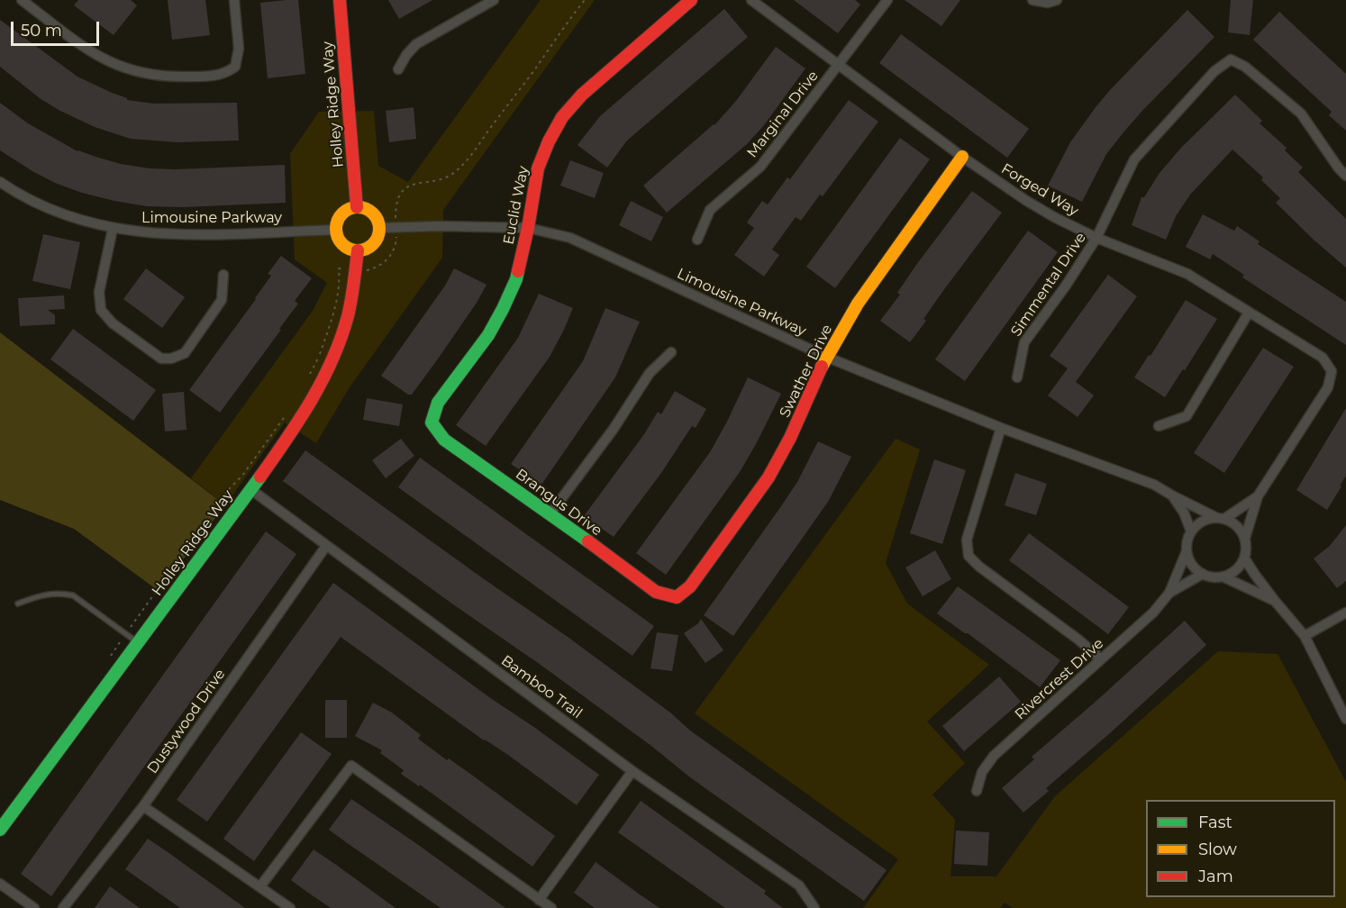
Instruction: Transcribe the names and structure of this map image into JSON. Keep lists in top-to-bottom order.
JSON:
{
  "streets": {
    "street": [
      "Holley Ridge Way",
      "Marginal Drive",
      "Forged Way",
      "Euclid Way",
      "Limousine Parkway",
      "Simmental Drive",
      "Swather Drive",
      "Brangus Drive",
      "Rivercrest Drive",
      "Bamboo Trail",
      "Dustywood Drive"
    ]
  },
  "crossings": [
    ["Holley Ridge Way", "Limousine Parkway"],
    ["Holley Ridge Way", "Bamboo Trail"],
    ["Marginal Drive", "Forged Way"],
    ["Forged Way", "Simmental Drive"],
    ["Forged Way", "Swather Drive"],
    ["Euclid Way", "Limousine Parkway"],
    ["Euclid Way", "Brangus Drive"],
    ["Limousine Parkway", "Swather Drive"],
    ["Limousine Parkway", "Rivercrest Drive"],
    ["Swather Drive", "Brangus Drive"],
    ["Bamboo Trail", "Dustywood Drive"]
  ],
  "legend": ["Fast", "Slow", "Jam"],
  "scale_bar": "50 m"
}
